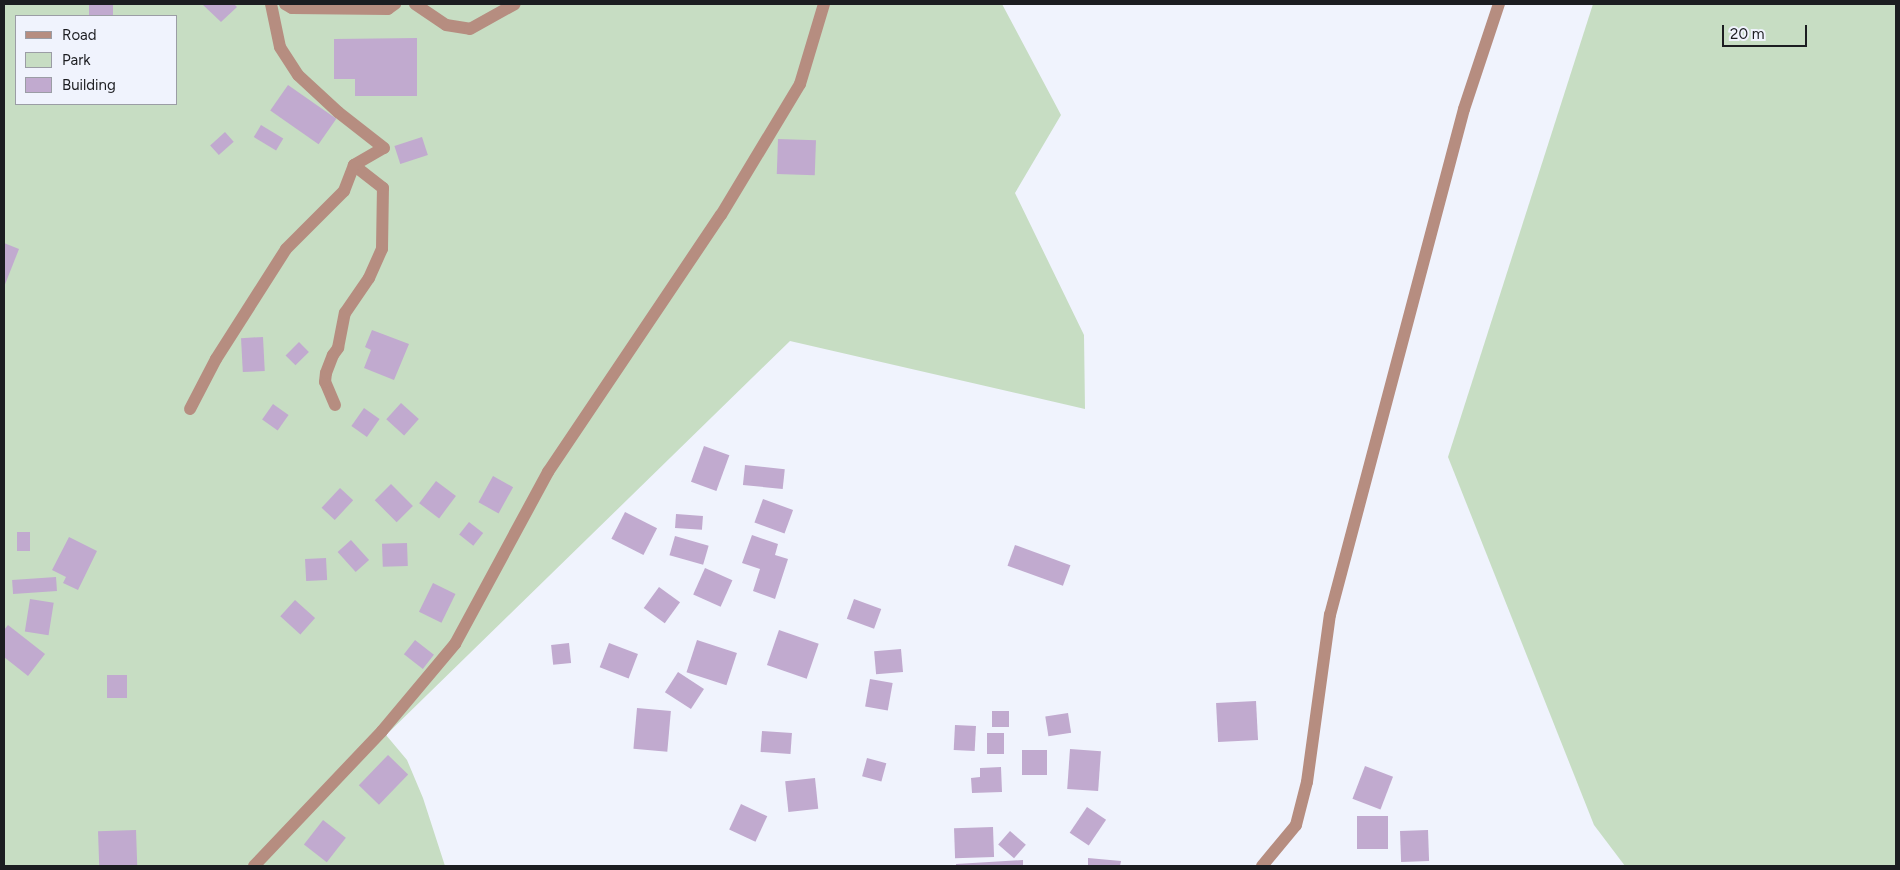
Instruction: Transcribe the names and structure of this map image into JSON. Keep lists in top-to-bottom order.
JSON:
{
  "legend": ["Road", "Park", "Building"],
  "scale_bar": "20 m"
}
